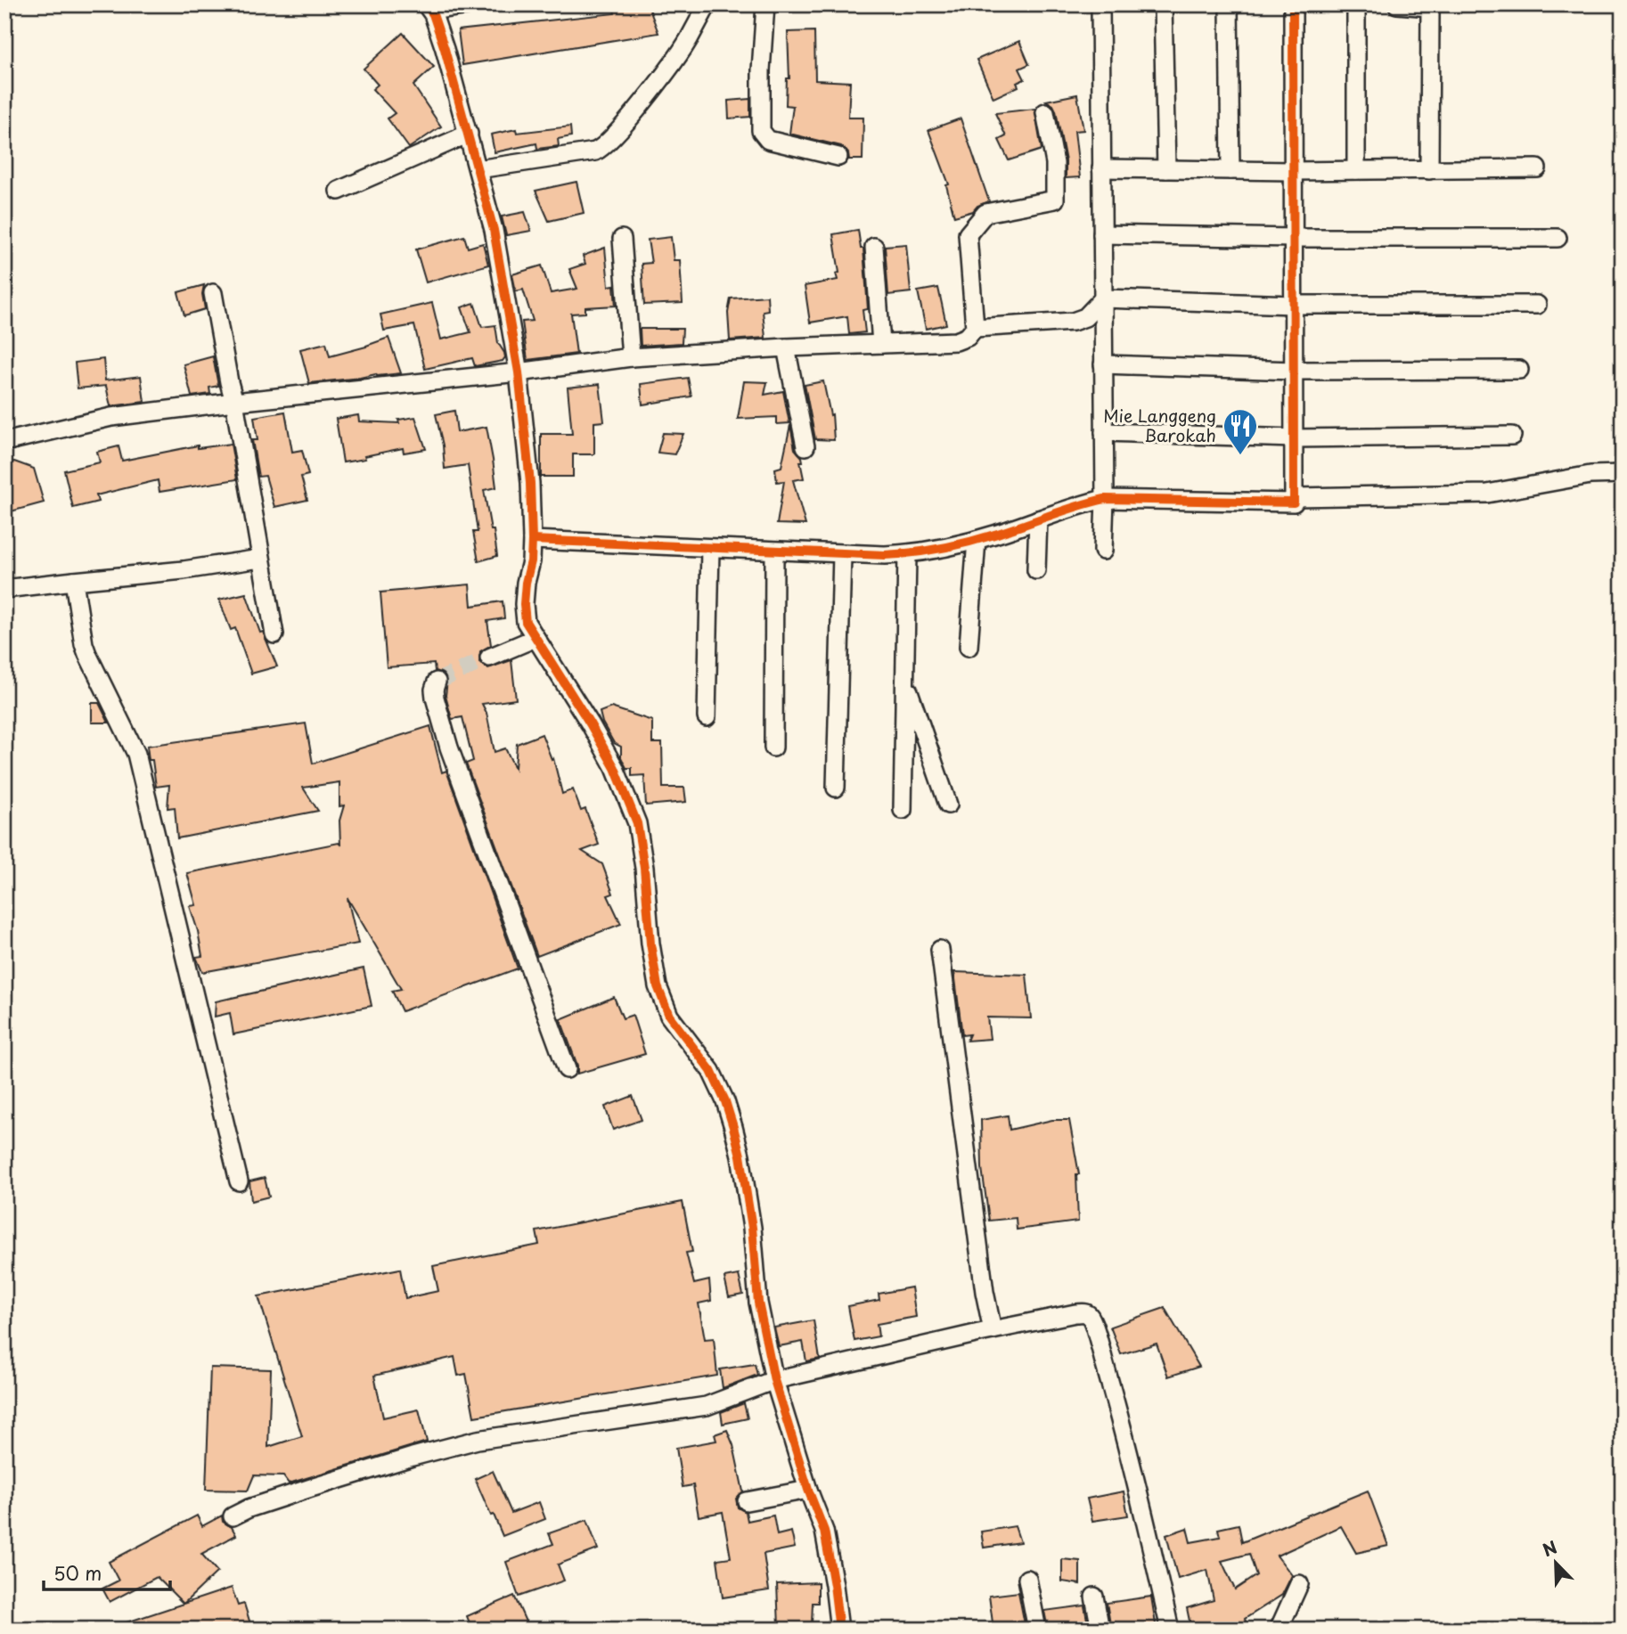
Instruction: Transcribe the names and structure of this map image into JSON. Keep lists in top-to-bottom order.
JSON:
{
  "places": {
    "restaurant": ["Mie Langgeng Barokah"]
  },
  "scale_bar": "50 m",
  "north": "top left"
}
